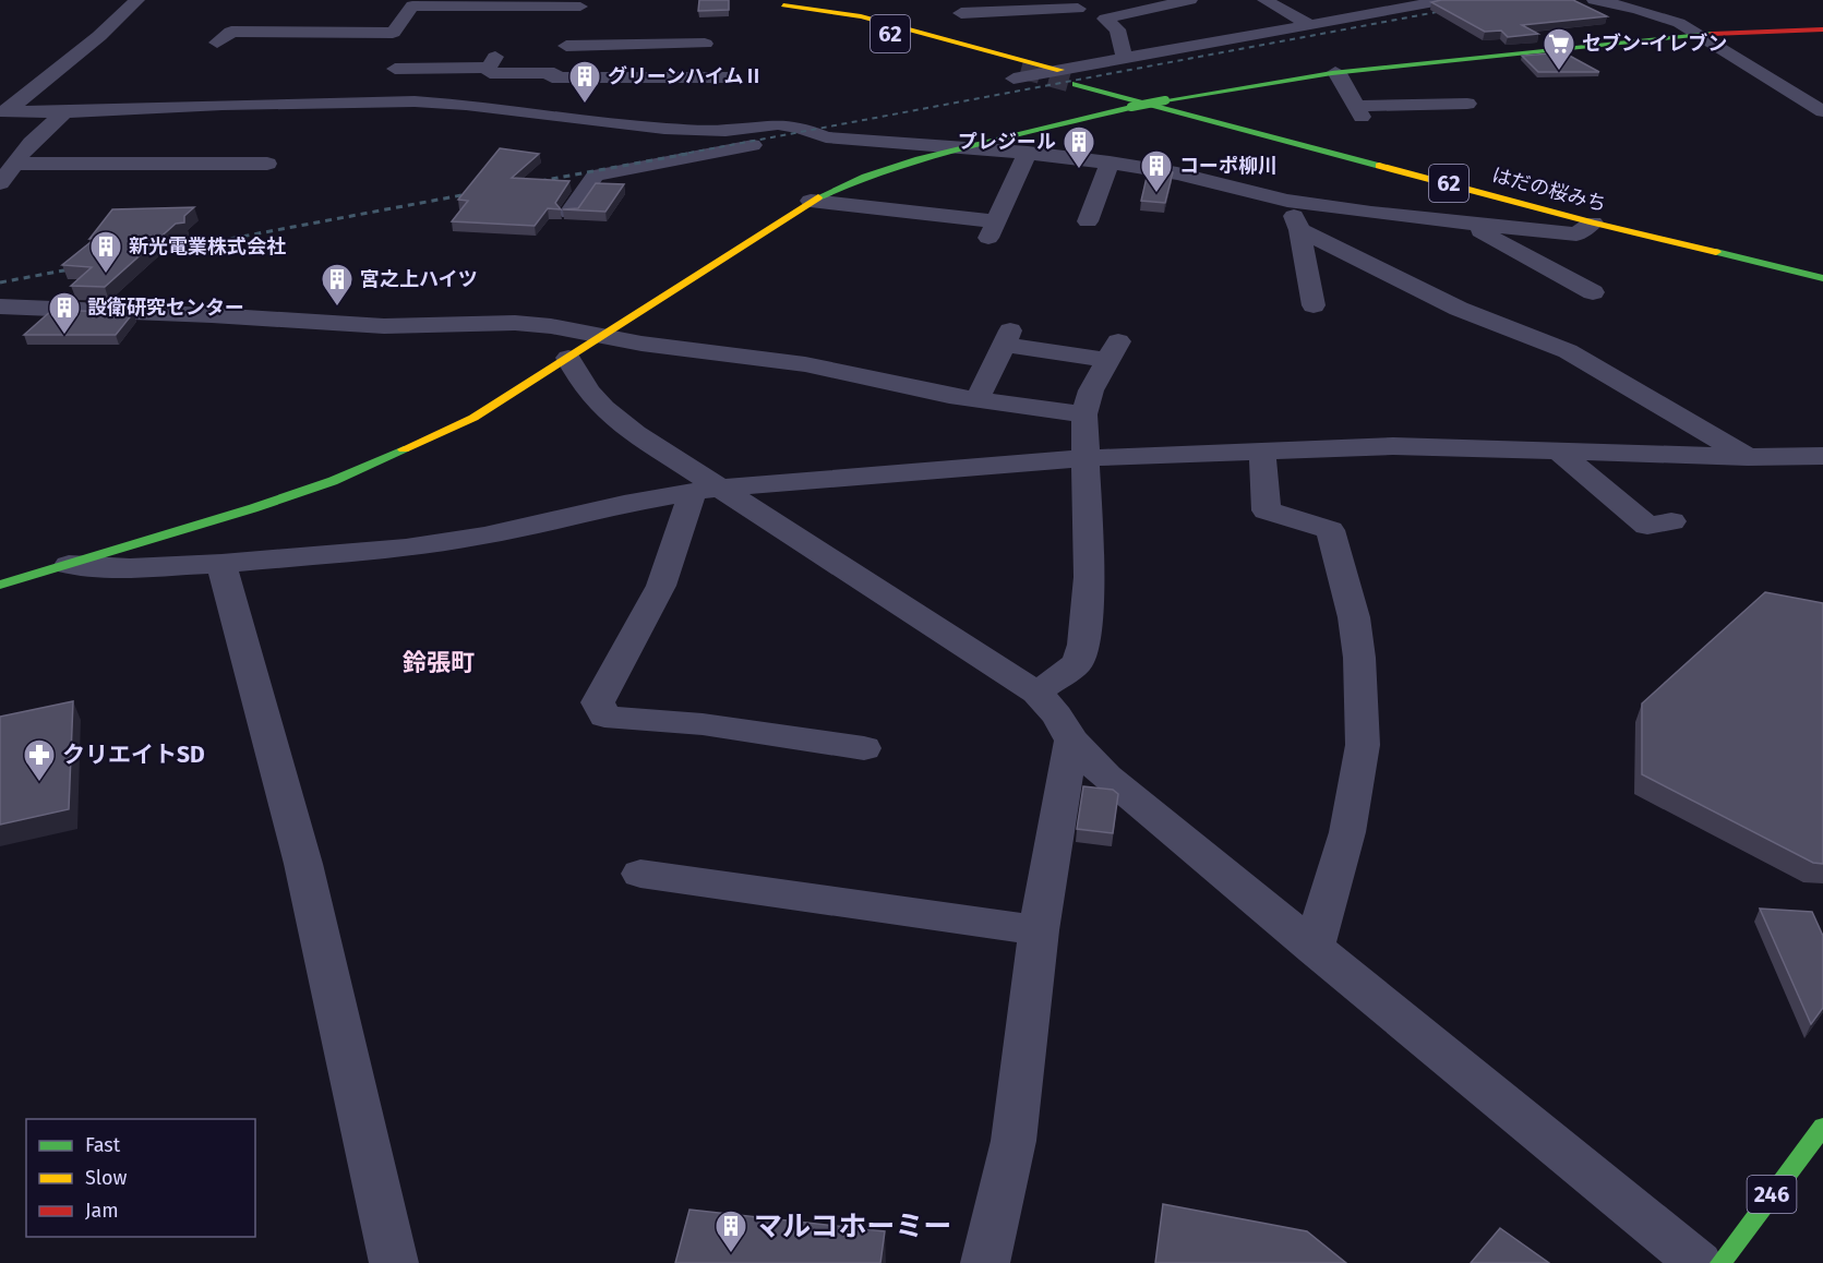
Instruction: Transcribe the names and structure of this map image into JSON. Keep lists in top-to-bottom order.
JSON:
{
  "streets": {
    "main road": ["62", "はだの桜みち", "246"]
  },
  "districts": ["鈴張町"],
  "places": {
    "supermarket": ["セブン-イレブン"],
    "building": [
      "グリーンハイムⅡ",
      "プレジール",
      "コーポ柳川",
      "新光電業株式会社",
      "宮之上ハイツ",
      "設衛研究センター",
      "マルコホーミー"
    ],
    "pharmacy": ["クリエイトSD"]
  },
  "legend": ["Fast", "Slow", "Jam"]
}
